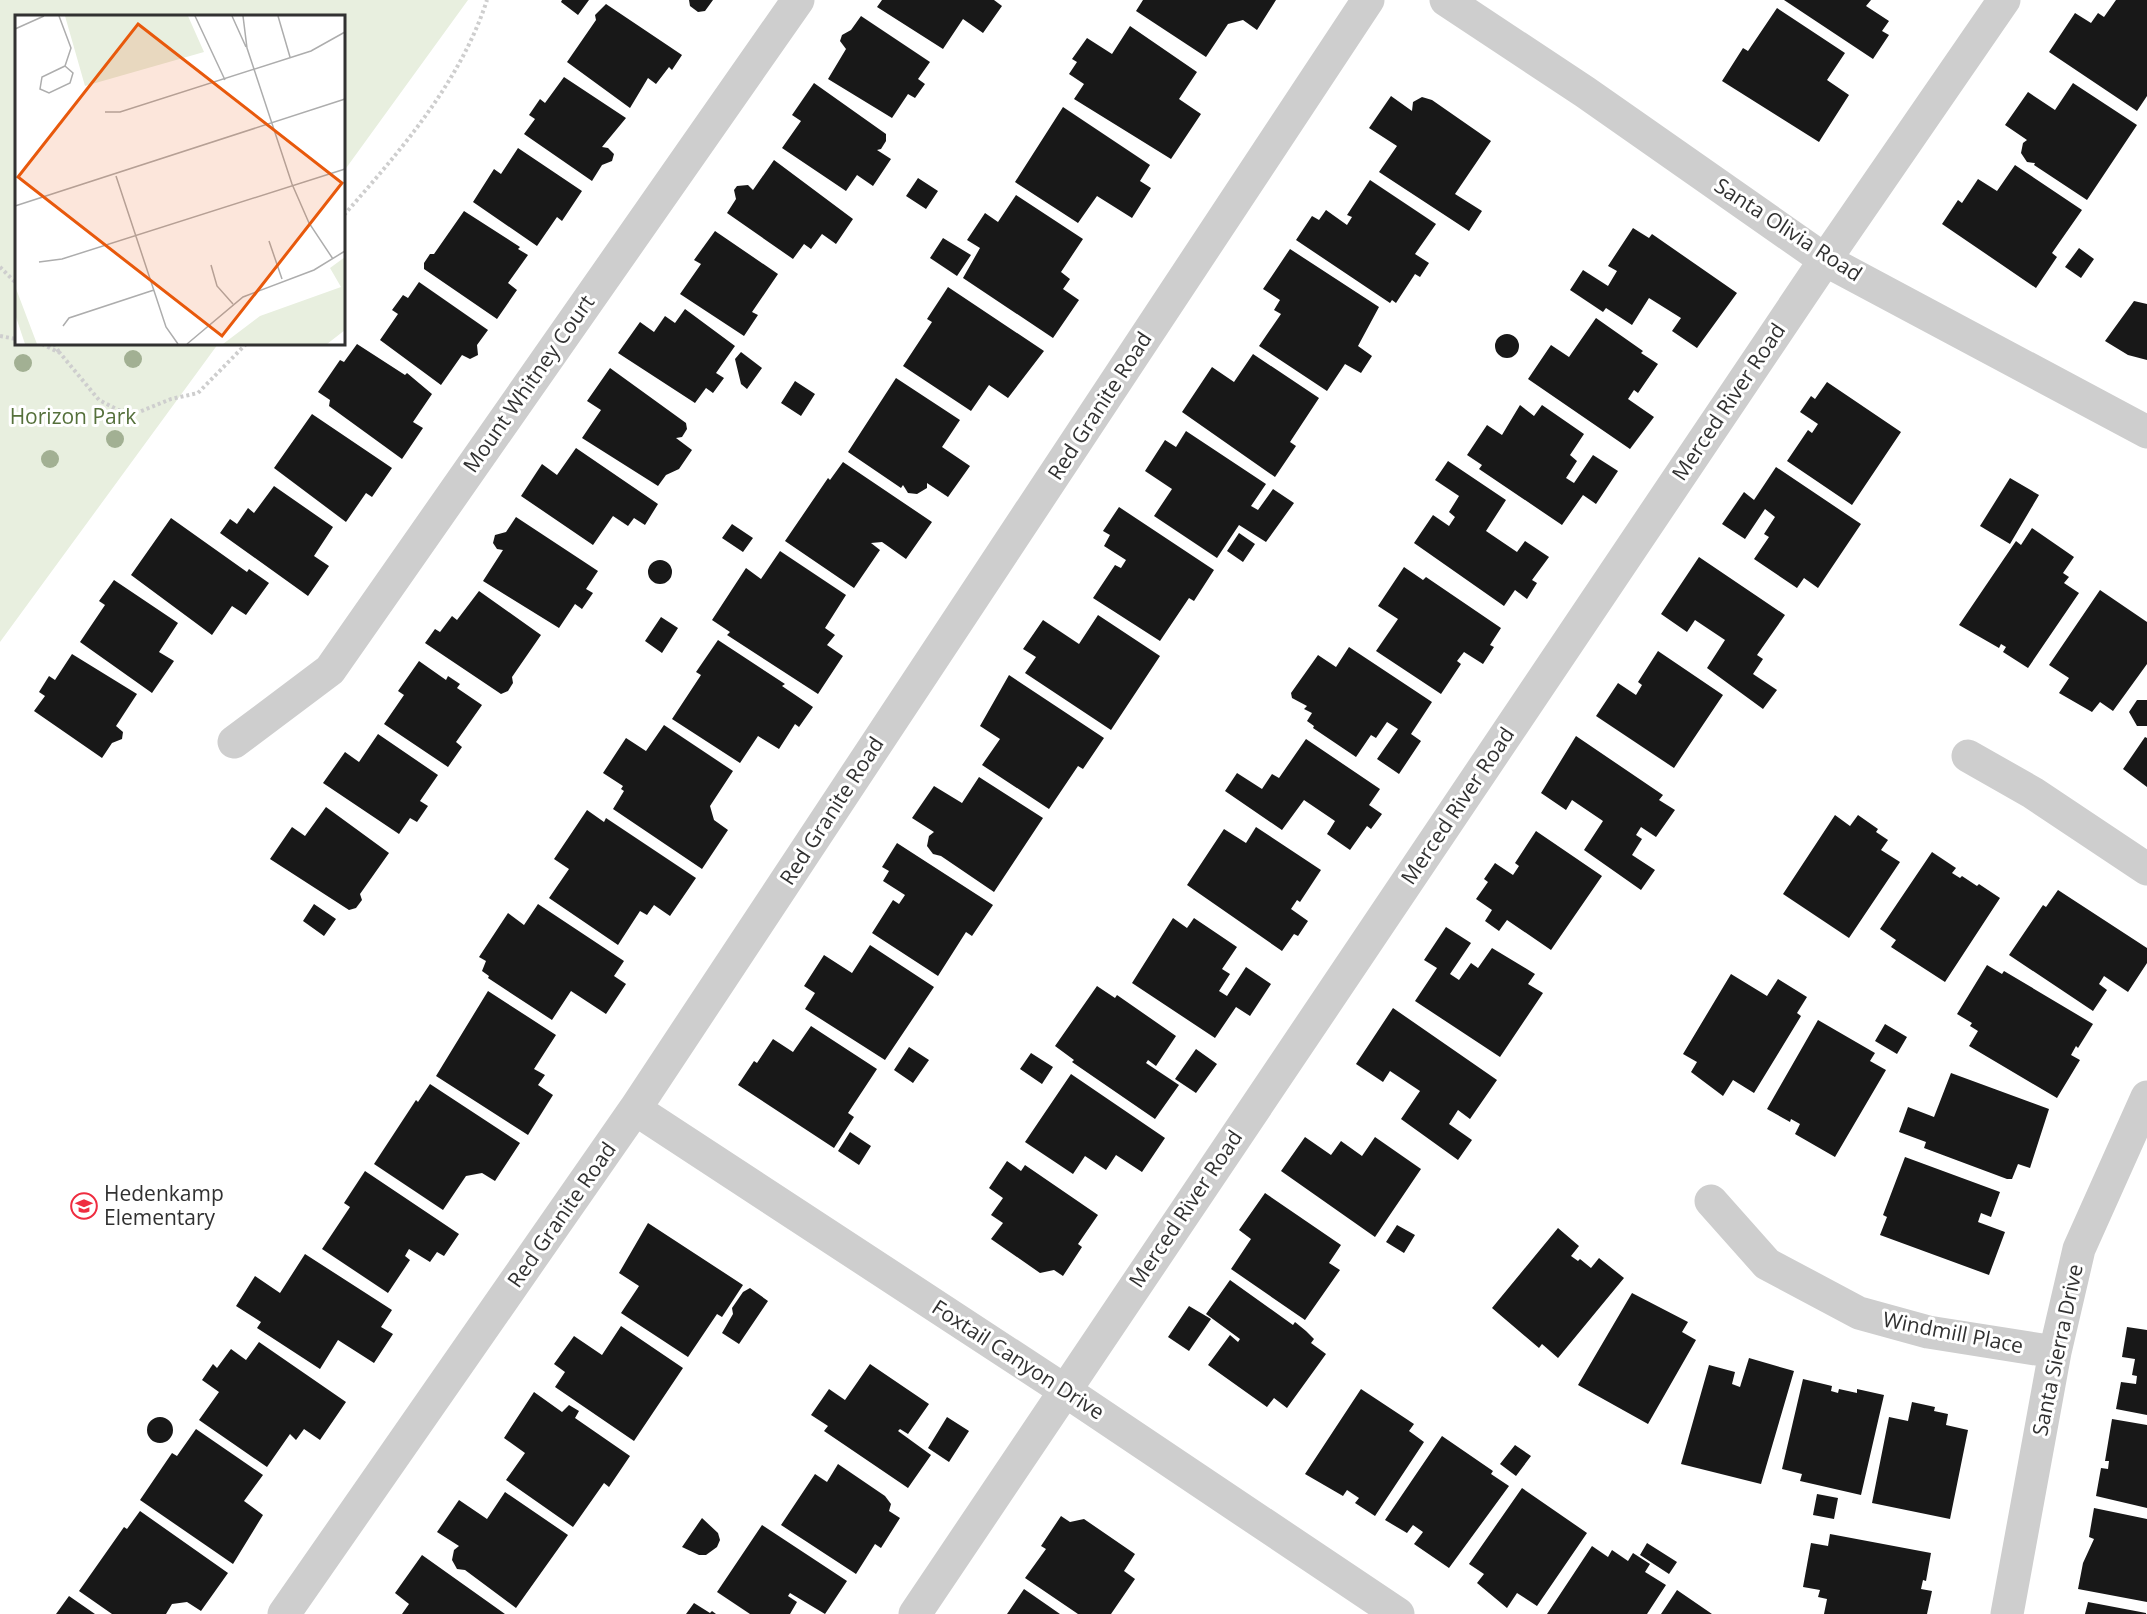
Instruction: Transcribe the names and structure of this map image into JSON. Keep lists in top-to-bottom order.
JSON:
{
  "streets": {
    "street": [
      "Santa Olivia Road",
      "Mount Whitney Court",
      "Merced River Road",
      "Red Granite Road",
      "Windmill Place",
      "Santa Sierra Drive",
      "Foxtail Canyon Drive"
    ]
  },
  "crossings": [
    ["Santa Olivia Road", "Merced River Road"],
    ["Merced River Road", "Foxtail Canyon Drive"],
    ["Red Granite Road", "Foxtail Canyon Drive"],
    ["Windmill Place", "Santa Sierra Drive"]
  ],
  "parks": ["Horizon Park"],
  "places": {
    "school or university": ["Hedenkamp Elementary"]
  }
}
